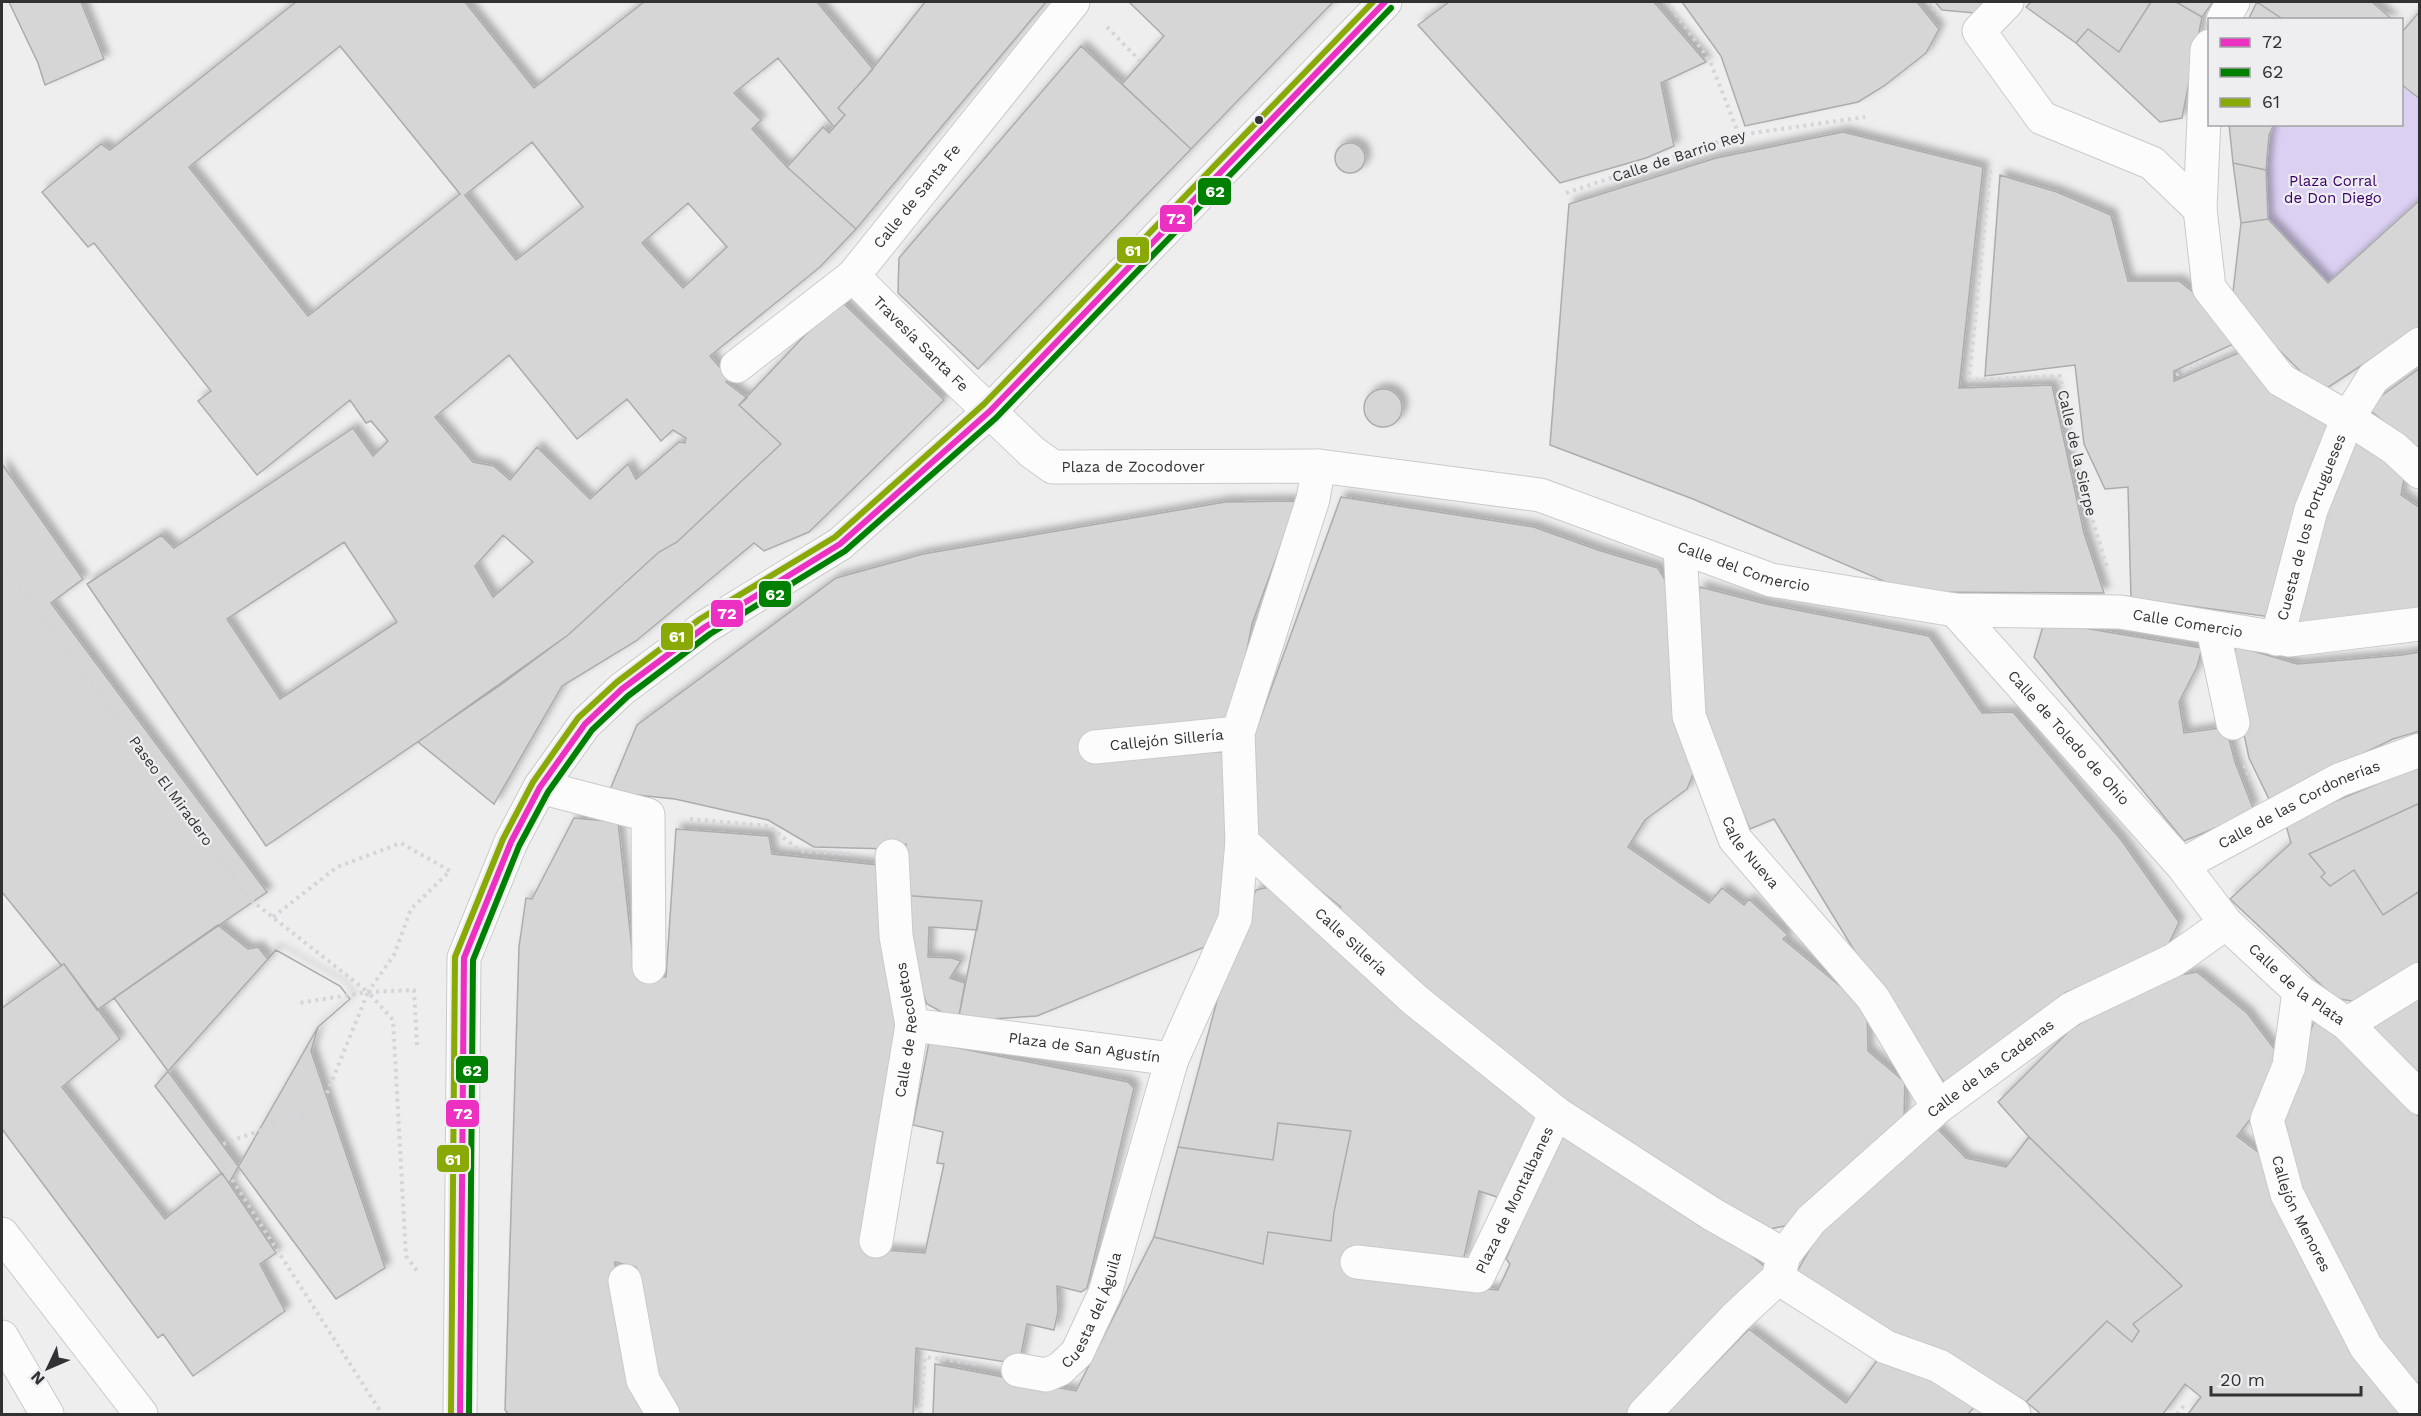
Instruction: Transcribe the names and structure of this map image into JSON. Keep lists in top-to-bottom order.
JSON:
{
  "streets": {
    "street": [
      "Calle de Santa Fe",
      "Travesía Santa Fe",
      "Plaza de Zocodover",
      "Cuesta de los Portugueses",
      "Calle del Comercio",
      "Calle Comercio",
      "Calle de Toledo de Ohio",
      "Callejón Sillería",
      "Calle de las Cordonerías",
      "Calle Nueva",
      "Calle Sillería",
      "Calle de la Plata",
      "Calle de Recoletos",
      "Plaza de San Agustín",
      "Calle de las Cadenas",
      "Plaza de Montalbanes",
      "Callejón Menores",
      "Cuesta del Águila"
    ],
    "path": ["Calle de Barrio Rey", "Calle de la Sierpe", "Paseo El Miradero"]
  },
  "crossings": [
    ["Calle de Santa Fe", "Travesía Santa Fe"],
    ["Travesía Santa Fe", "Plaza de Zocodover"],
    ["Calle de la Sierpe", "Calle Comercio"],
    ["Plaza de Zocodover", "Calle del Comercio"],
    ["Cuesta de los Portugueses", "Calle Comercio"],
    ["Calle del Comercio", "Calle Comercio"],
    ["Calle del Comercio", "Calle de Toledo de Ohio"],
    ["Calle del Comercio", "Calle Nueva"],
    ["Calle Comercio", "Calle de Toledo de Ohio"],
    ["Calle de Toledo de Ohio", "Calle de las Cordonerías"],
    ["Calle de Toledo de Ohio", "Calle de la Plata"],
    ["Calle de las Cordonerías", "Calle de la Plata"],
    ["Calle Nueva", "Calle de las Cadenas"],
    ["Calle Sillería", "Plaza de San Agustín"],
    ["Calle Sillería", "Calle de las Cadenas"],
    ["Calle Sillería", "Plaza de Montalbanes"],
    ["Calle de la Plata", "Calle de las Cadenas"],
    ["Calle de la Plata", "Callejón Menores"],
    ["Calle de Recoletos", "Plaza de San Agustín"],
    ["Plaza de San Agustín", "Cuesta del Águila"]
  ],
  "parks": ["Plaza Corral de Don Diego"],
  "lines": ["transit line 72", "transit line 61", "transit line 62"],
  "legend": ["72", "62", "61"],
  "scale_bar": "20 m",
  "north": "bottom left"
}
